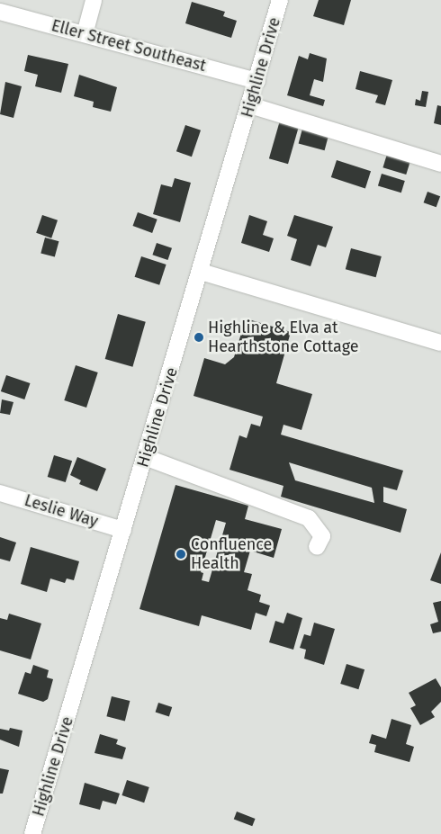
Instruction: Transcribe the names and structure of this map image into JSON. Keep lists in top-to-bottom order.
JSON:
{
  "streets": {
    "street": ["Eller Street Southeast", "Highline Drive", "Leslie Way"]
  },
  "crossings": [
    ["Eller Street Southeast", "Highline Drive"],
    ["Highline Drive", "Leslie Way"]
  ],
  "places": ["Highline & Elva at Hearthstone Cottage", "Confluence Health"]
}
